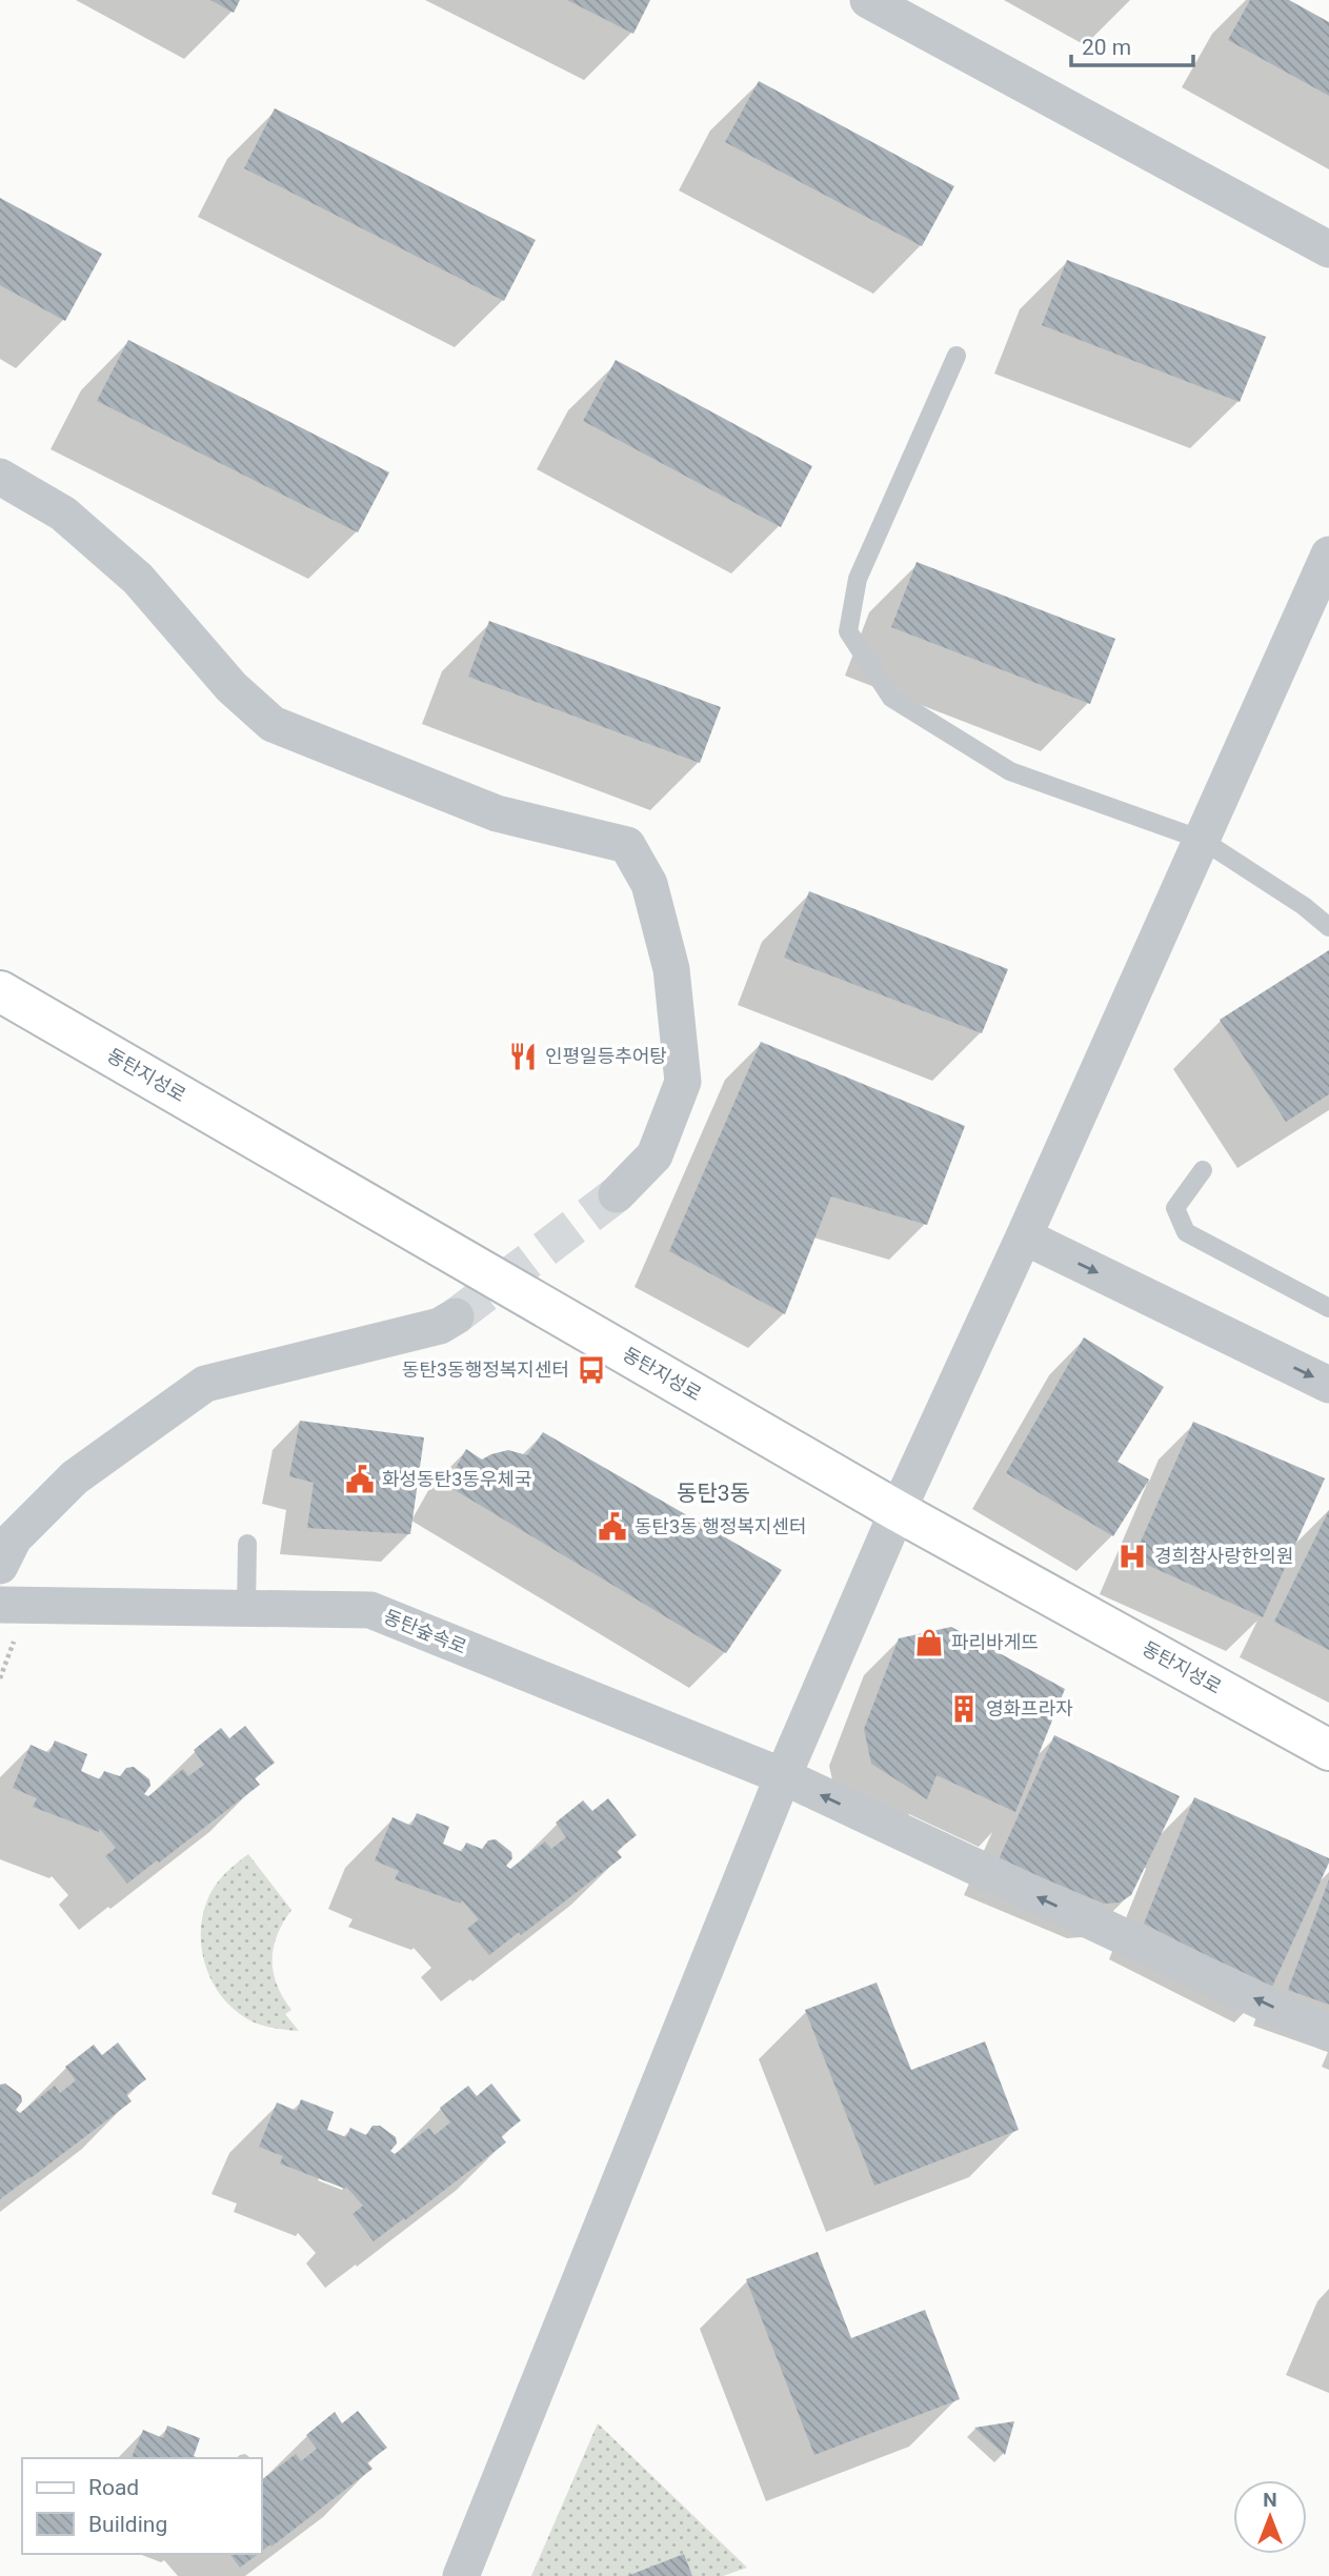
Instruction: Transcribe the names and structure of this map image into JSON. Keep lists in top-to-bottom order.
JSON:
{
  "streets": {
    "main road": ["동탄지성로"],
    "street": ["동탄숲속로"]
  },
  "one_way": ["동탄숲속로"],
  "districts": ["동탄3동"],
  "places": {
    "restaurant": ["인평일등추어탕"],
    "bus stop": ["동탄3동행정복지센터"],
    "public building": ["화성동탄3동우체국", "동탄3동 행정복지센터"],
    "hospital": ["경희참사랑한의원"],
    "shop": ["파리바게뜨"],
    "building": ["영화프라자"]
  },
  "legend": ["Road", "Building"],
  "scale_bar": "20 m",
  "north": "top"
}
